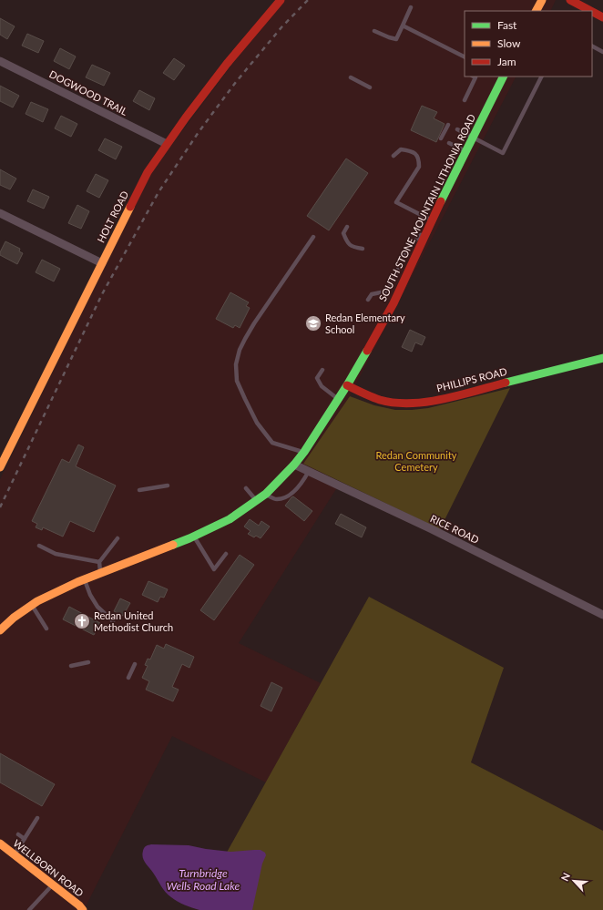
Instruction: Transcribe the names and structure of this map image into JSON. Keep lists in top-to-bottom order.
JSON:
{
  "streets": {
    "street": [
      "DOGWOOD TRAIL",
      "SOUTH STONE MOUNTAIN LITHONIA ROAD",
      "HOLT ROAD",
      "PHILLIPS ROAD",
      "RICE ROAD",
      "WELLBORN ROAD"
    ]
  },
  "crossings": [
    ["DOGWOOD TRAIL", "HOLT ROAD"],
    ["SOUTH STONE MOUNTAIN LITHONIA ROAD", "PHILLIPS ROAD"],
    ["SOUTH STONE MOUNTAIN LITHONIA ROAD", "RICE ROAD"]
  ],
  "water": ["Turnbridge Wells Road Lake"],
  "parks": ["Redan Community Cemetery"],
  "places": {
    "school or university": ["Redan Elementary School"],
    "church": ["Redan United Methodist Church"]
  },
  "legend": ["Fast", "Slow", "Jam"],
  "north": "top left"
}
